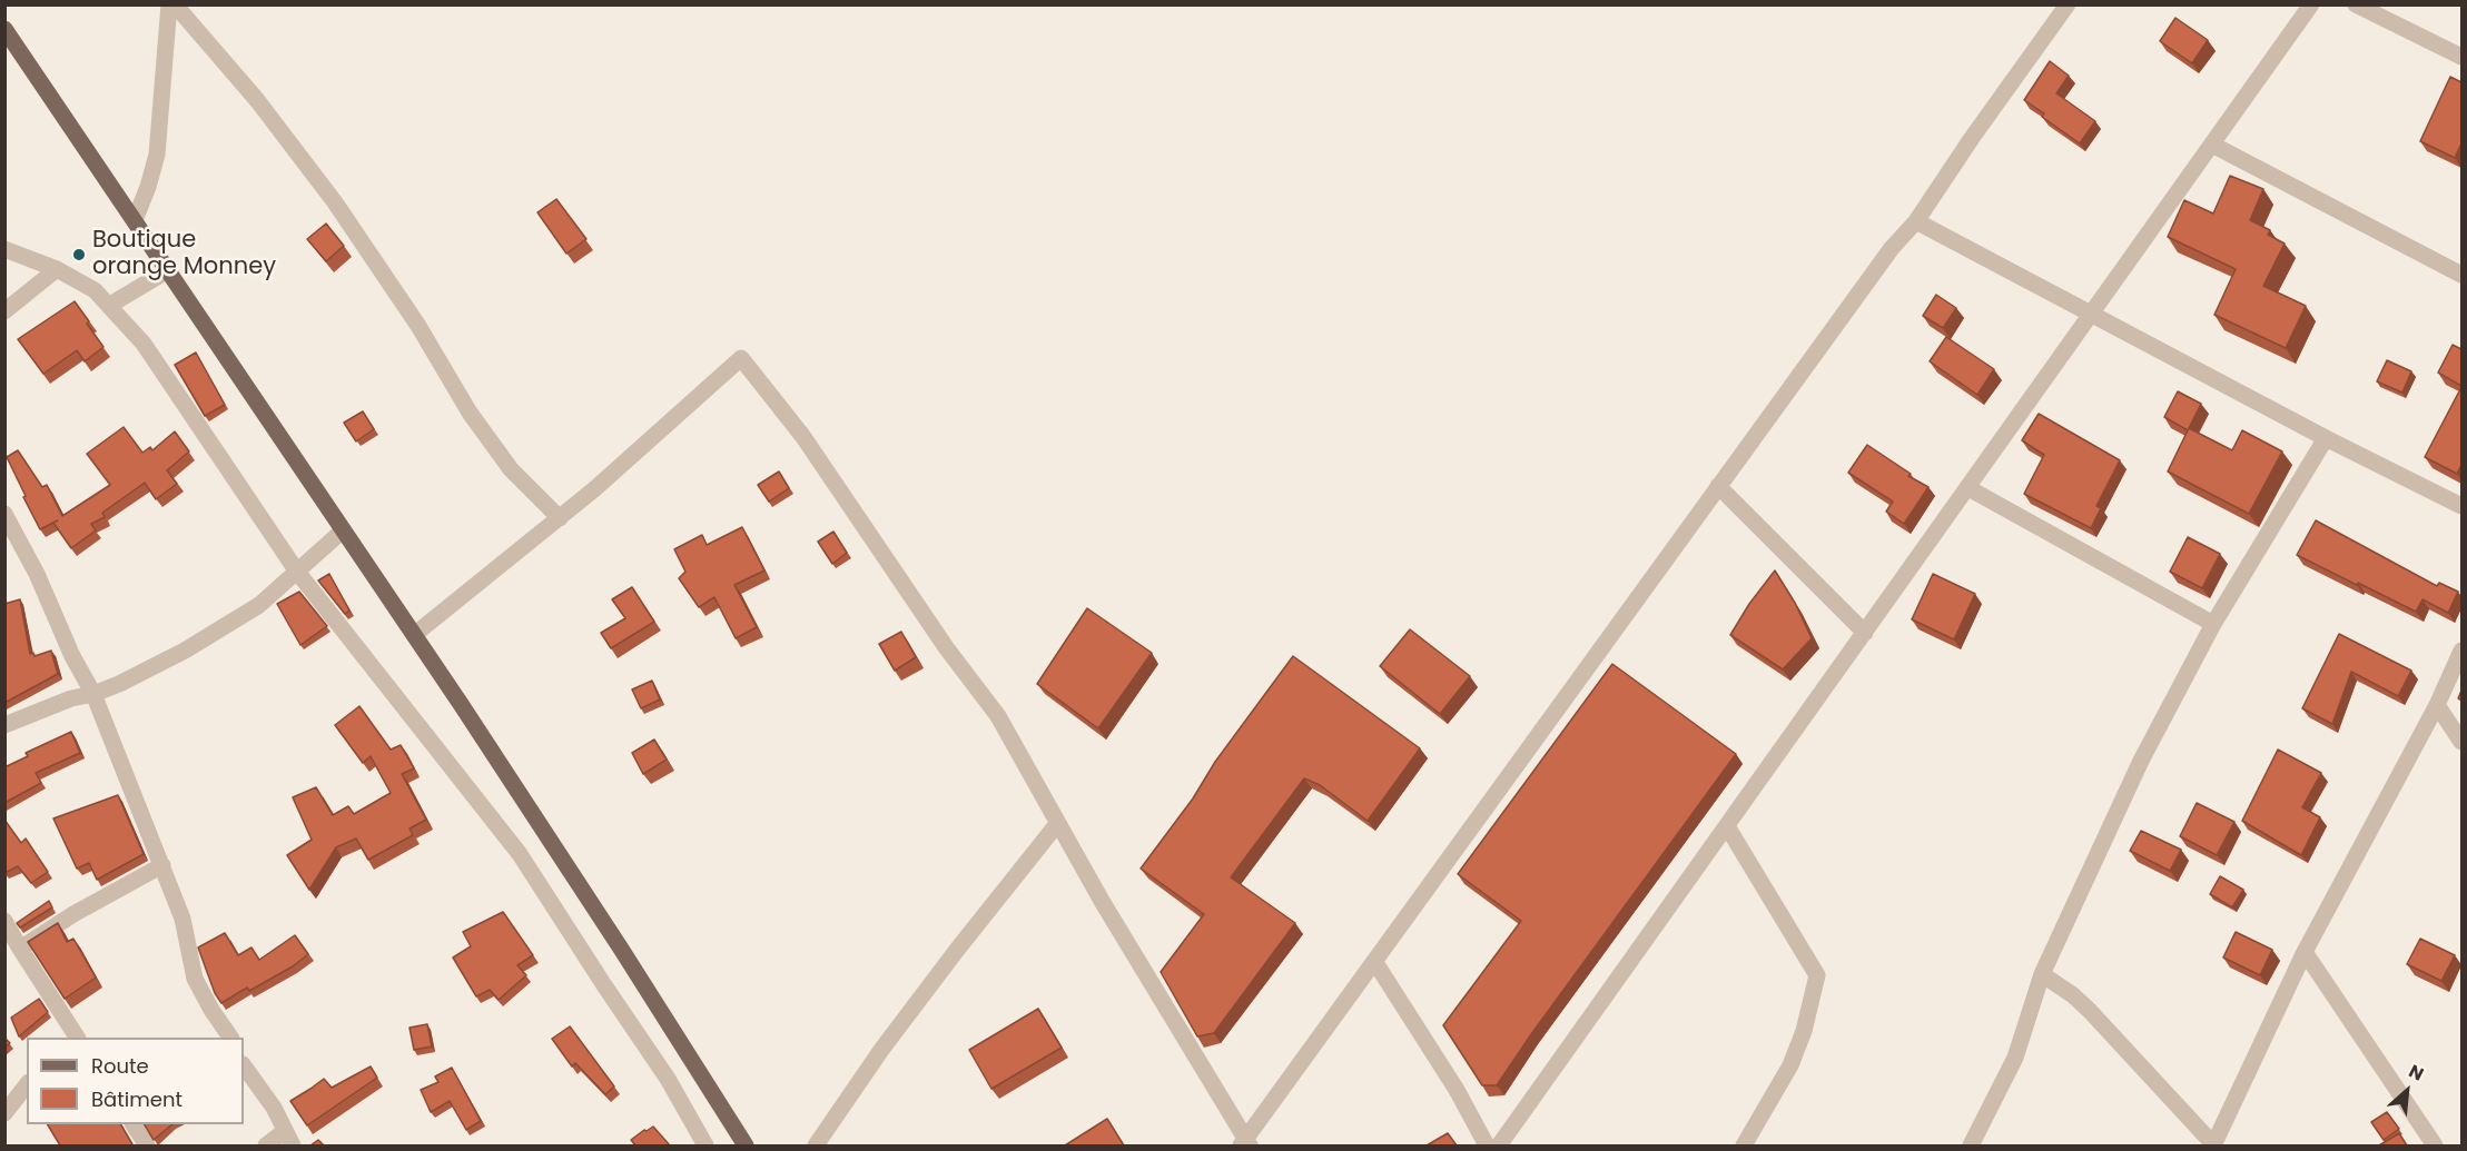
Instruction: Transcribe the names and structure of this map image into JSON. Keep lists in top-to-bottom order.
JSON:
{
  "places": ["Boutique orange Monney"],
  "legend": ["Route", "Bâtiment"],
  "north": "top right"
}
